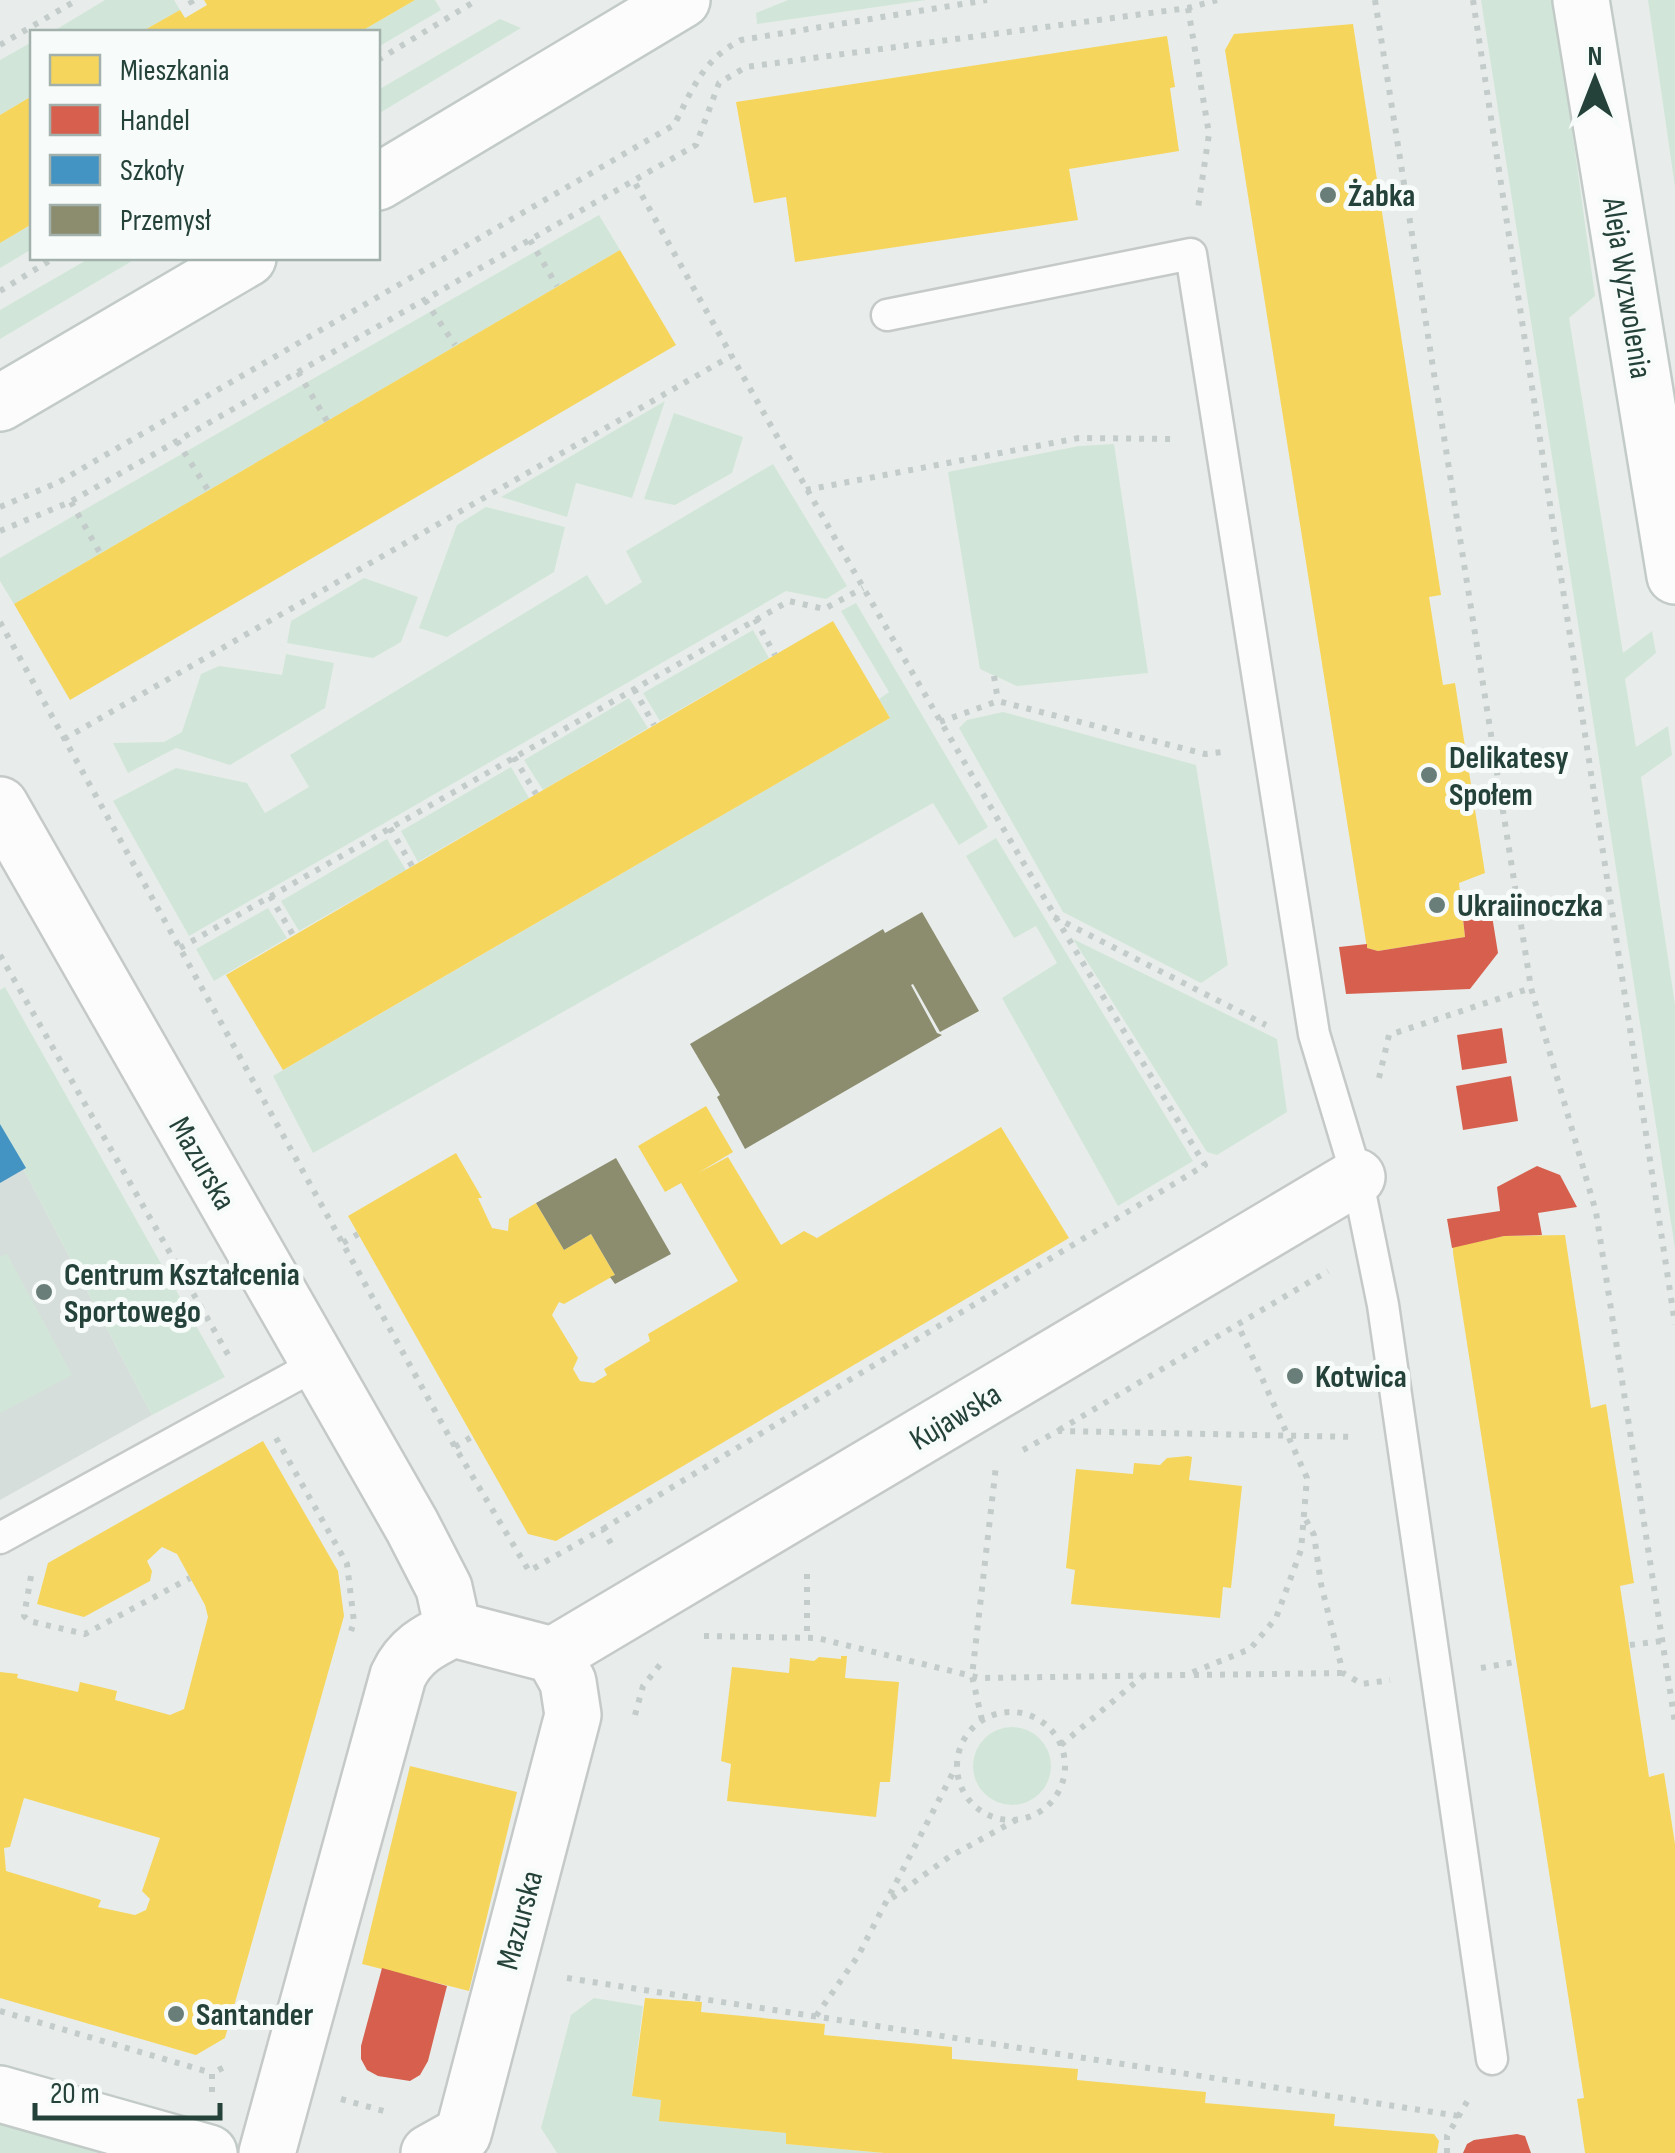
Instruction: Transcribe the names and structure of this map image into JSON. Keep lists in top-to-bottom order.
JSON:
{
  "streets": {
    "street": ["Aleja Wyzwolenia", "Mazurska", "Kujawska"]
  },
  "crossings": [
    ["Mazurska", "Kujawska"]
  ],
  "places": [
    "Żabka",
    "Delikatesy Społem",
    "Ukraiinoczka",
    "Centrum Kształcenia Sportowego",
    "Kotwica",
    "Santander"
  ],
  "legend": [
    "Mieszkania",
    "Handel",
    "Szkoły",
    "Przemysł"
  ],
  "scale_bar": "20 m",
  "north": "top"
}
